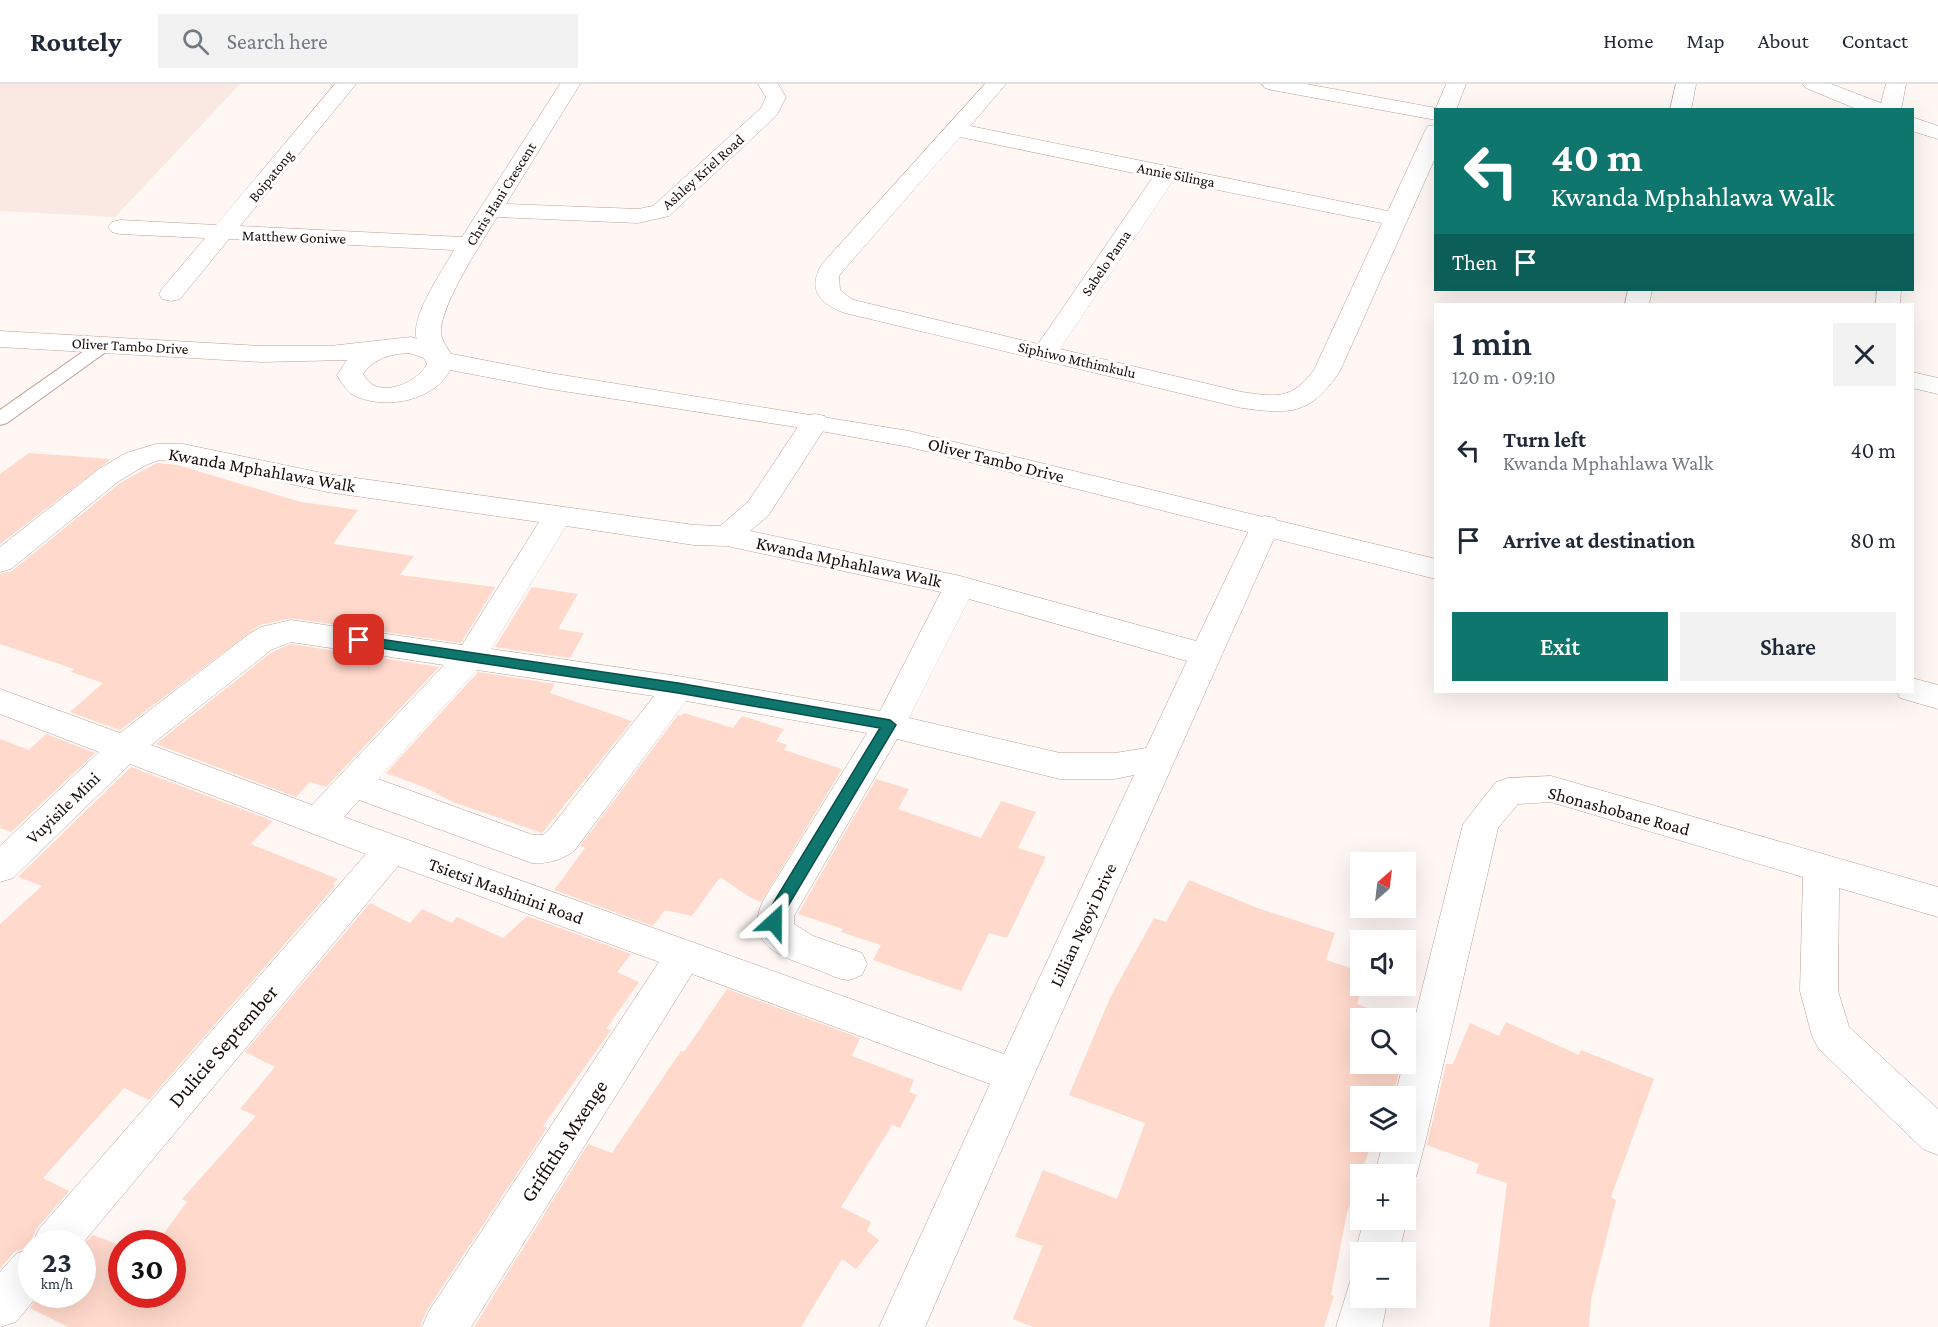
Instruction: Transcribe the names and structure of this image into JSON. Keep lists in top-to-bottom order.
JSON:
{
  "streets": {
    "street": [
      "Ashley Kriel Road",
      "Annie Silinga",
      "Boipatong",
      "Chris Hani Crescent",
      "Matthew Goniwe",
      "Sabelo Pama",
      "Oliver Tambo Drive",
      "Siphiwo Mthimkulu",
      "Kwanda Mphahlawa Walk",
      "Vuyisile Mini",
      "Shonashobane Road",
      "Tsietsi Mashinini Road",
      "Lillian Ngoyi Drive",
      "Dulicie September",
      "Griffiths Mxenge"
    ]
  },
  "crossings": [
    ["Ashley Kriel Road", "Chris Hani Crescent"],
    ["Annie Silinga", "Sabelo Pama"],
    ["Annie Silinga", "Siphiwo Mthimkulu"],
    ["Boipatong", "Matthew Goniwe"],
    ["Chris Hani Crescent", "Matthew Goniwe"],
    ["Chris Hani Crescent", "Oliver Tambo Drive"],
    ["Sabelo Pama", "Siphiwo Mthimkulu"],
    ["Oliver Tambo Drive", "Kwanda Mphahlawa Walk"],
    ["Oliver Tambo Drive", "Lillian Ngoyi Drive"],
    ["Vuyisile Mini", "Tsietsi Mashinini Road"],
    ["Tsietsi Mashinini Road", "Lillian Ngoyi Drive"],
    ["Tsietsi Mashinini Road", "Dulicie September"],
    ["Tsietsi Mashinini Road", "Griffiths Mxenge"]
  ],
  "north": "top right",
  "page": {
    "header": "Routely",
    "search": "Search here",
    "nav": [
      "Home",
      "Map",
      "About",
      "Contact"
    ],
    "turn": ["40 m", "Kwanda Mphahlawa Walk"],
    "then": "Then",
    "heading": ["1 min", "120 m · 09:10"],
    "list": [
      {
        "name": "Turn left",
        "note": "Kwanda Mphahlawa Walk",
        "value": "40 m"
      },
      {
        "name": "Arrive at destination",
        "value": "80 m"
      }
    ],
    "buttons": ["Exit", "Share"],
    "map_buttons": ["+", "−"],
    "speed": "23 km/h",
    "limit": "30"
  }
}
